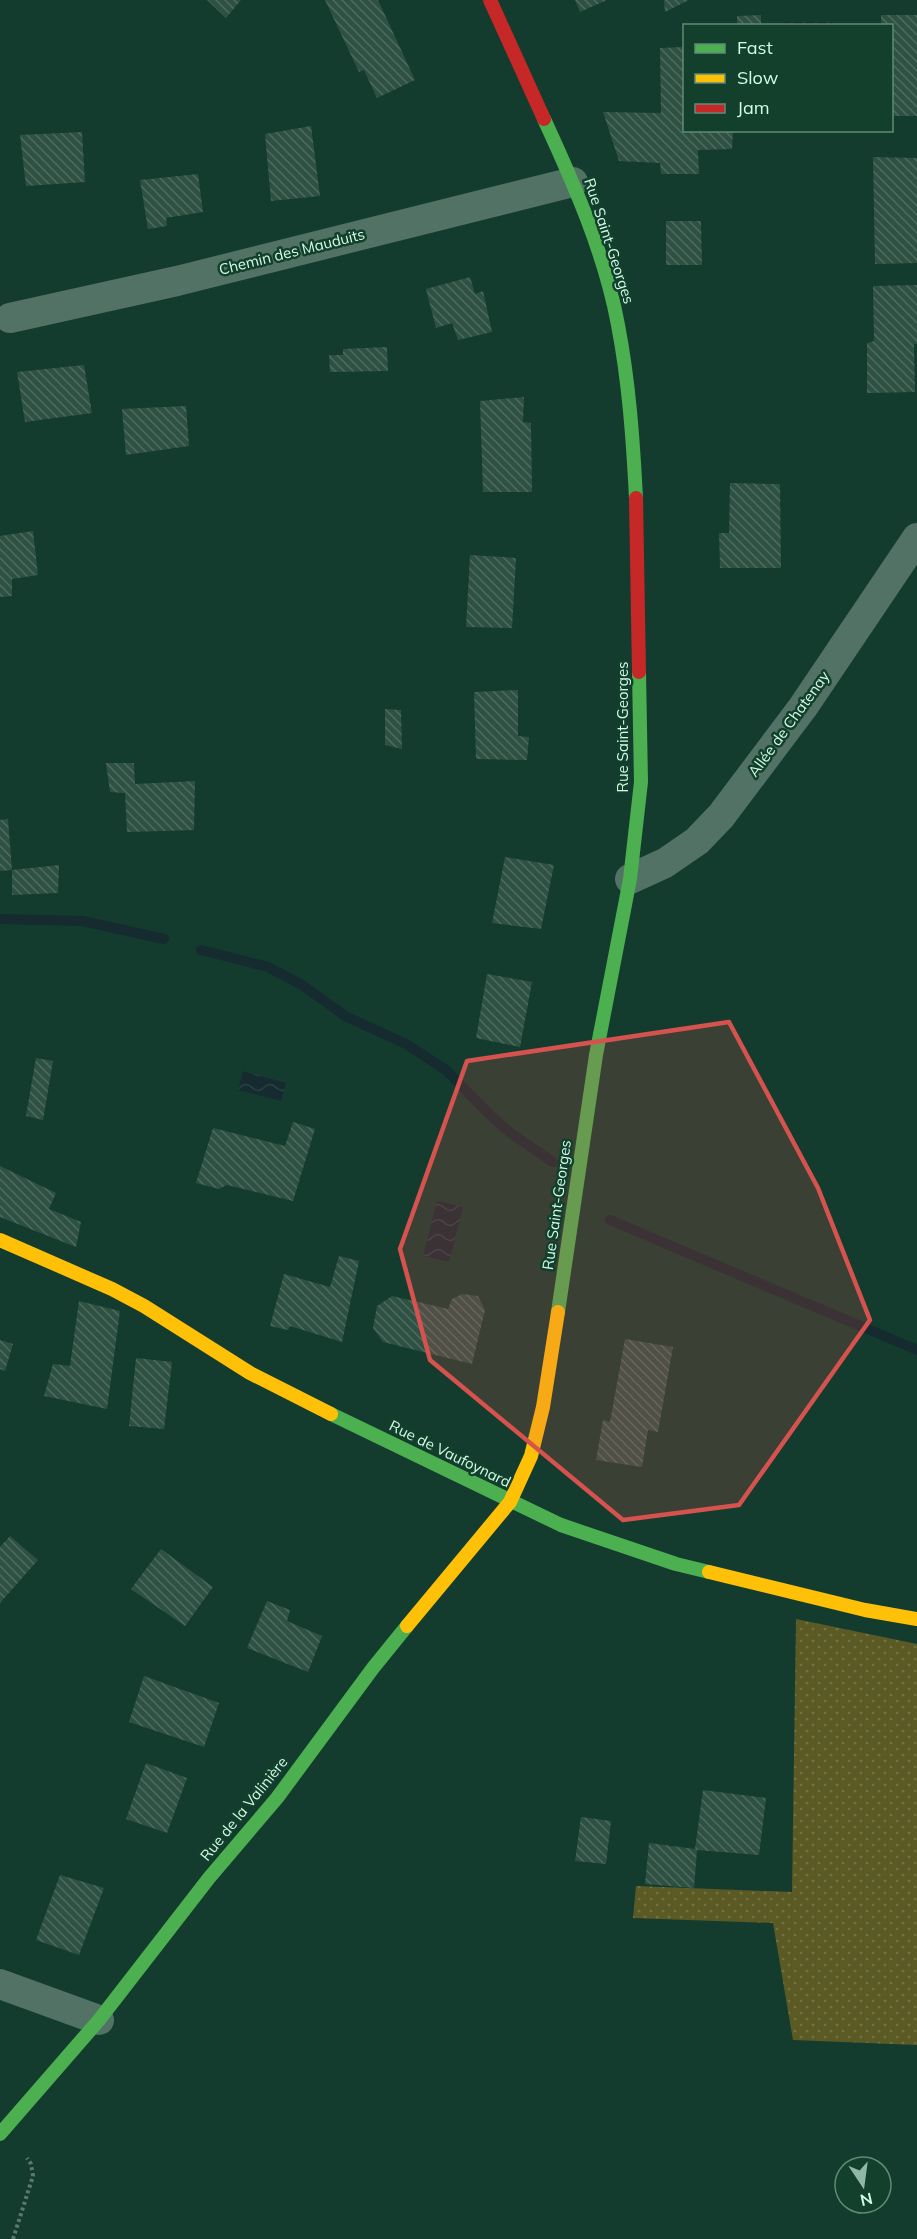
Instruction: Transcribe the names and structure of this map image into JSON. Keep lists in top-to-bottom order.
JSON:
{
  "streets": {
    "street": [
      "Rue Saint-Georges",
      "Chemin des Mauduits",
      "Allée de Chatenay",
      "Rue de Vaufoynard",
      "Rue de la Valinière"
    ]
  },
  "crossings": [
    ["Rue Saint-Georges", "Chemin des Mauduits"],
    ["Rue Saint-Georges", "Allée de Chatenay"],
    ["Rue Saint-Georges", "Rue de Vaufoynard"],
    ["Rue Saint-Georges", "Rue de la Valinière"],
    ["Rue de Vaufoynard", "Rue de la Valinière"]
  ],
  "legend": ["Fast", "Slow", "Jam"],
  "north": "bottom"
}
